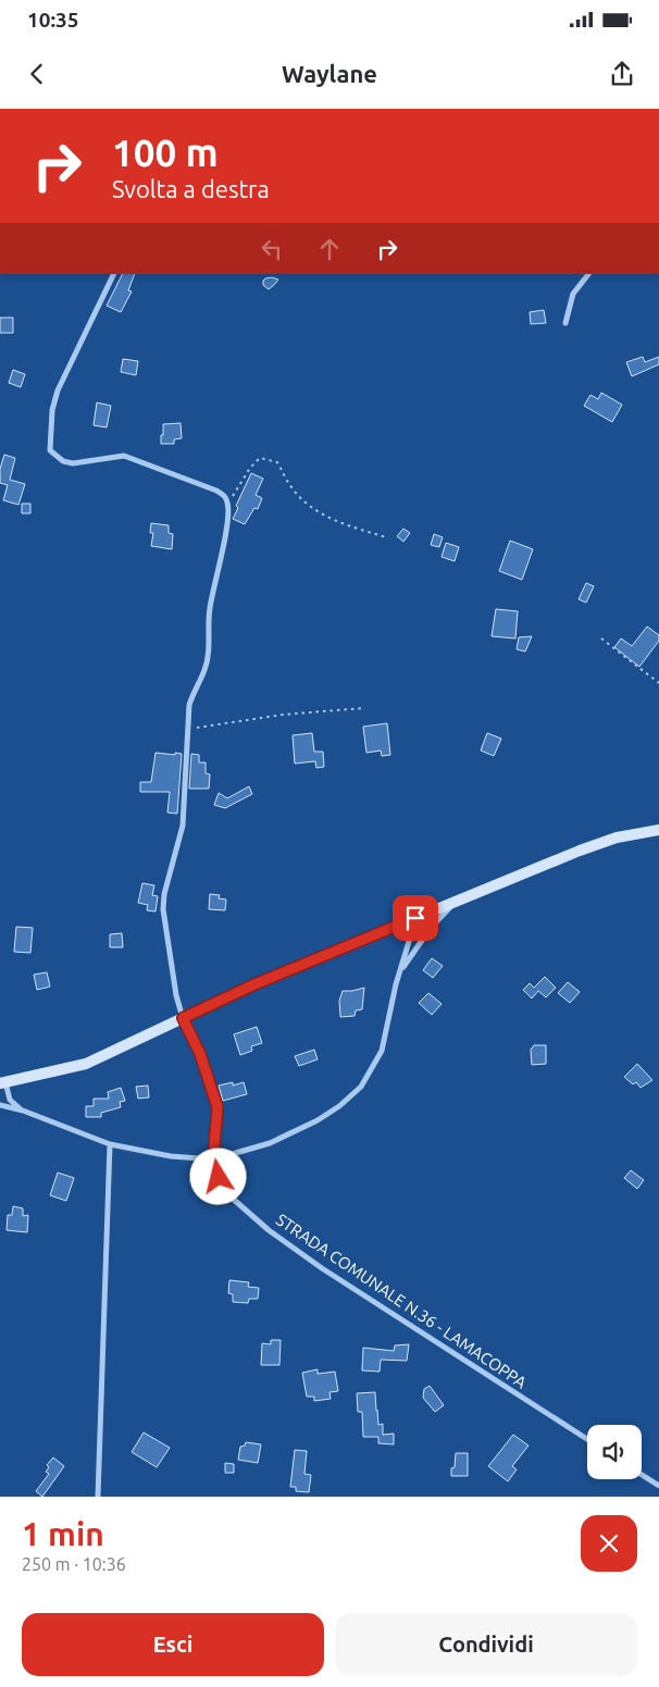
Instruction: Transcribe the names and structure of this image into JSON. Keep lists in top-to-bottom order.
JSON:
{
  "streets": {
    "street": ["STRADA COMUNALE N.36 - LAMACOPPA"]
  },
  "page": {
    "status": "10:35",
    "header": "Waylane",
    "turn": ["100 m", "Svolta a destra"],
    "heading": ["1 min", "250 m · 10:36"],
    "buttons": ["Esci", "Condividi"]
  }
}
